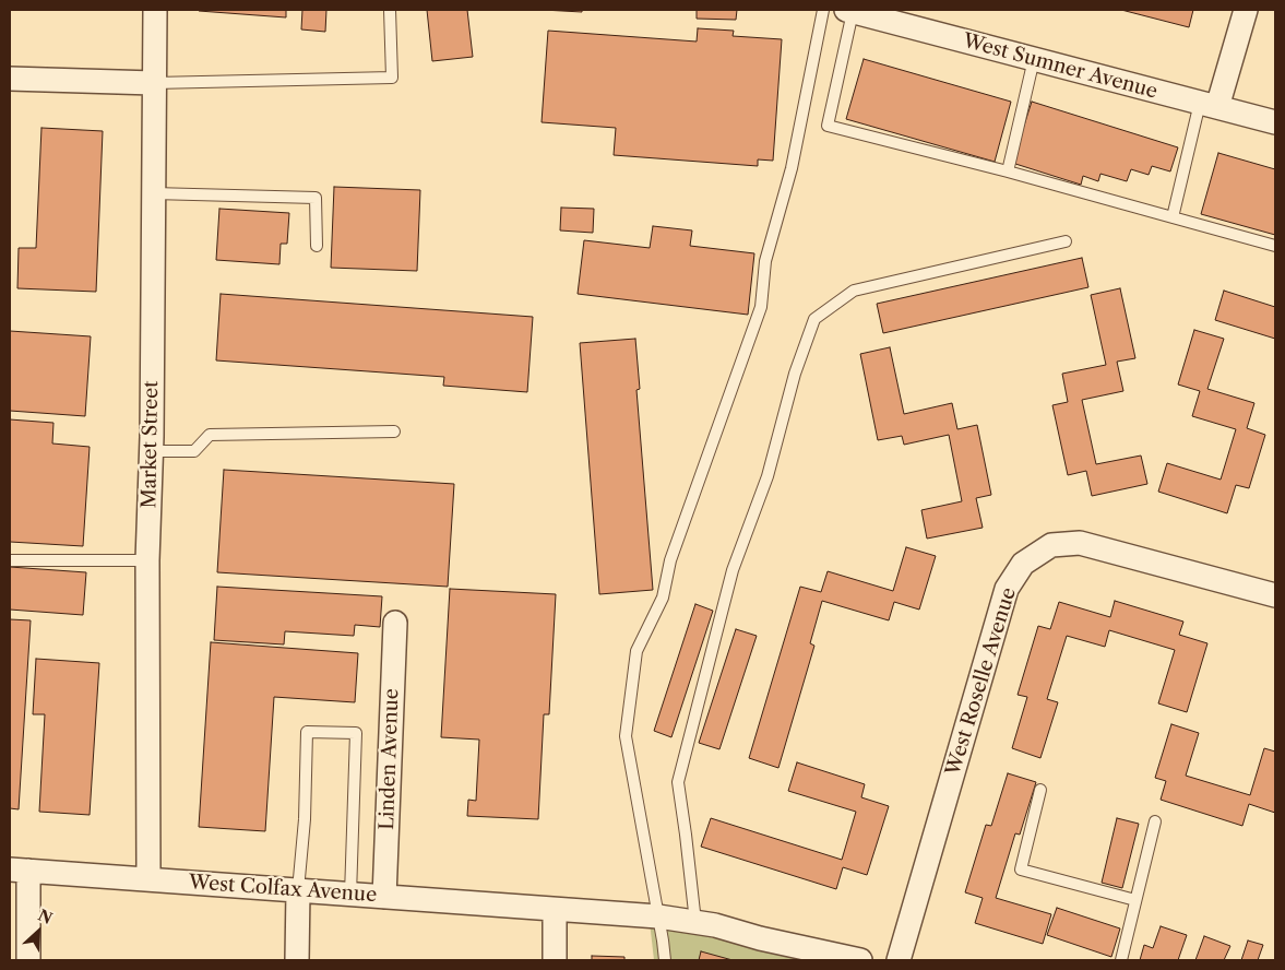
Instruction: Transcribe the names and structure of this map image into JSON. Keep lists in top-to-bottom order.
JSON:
{
  "streets": {
    "street": [
      "West Sumner Avenue",
      "Market Street",
      "West Roselle Avenue",
      "Linden Avenue",
      "West Colfax Avenue"
    ]
  },
  "crossings": [
    ["Market Street", "West Colfax Avenue"],
    ["Linden Avenue", "West Colfax Avenue"]
  ],
  "north": "top right"
}
